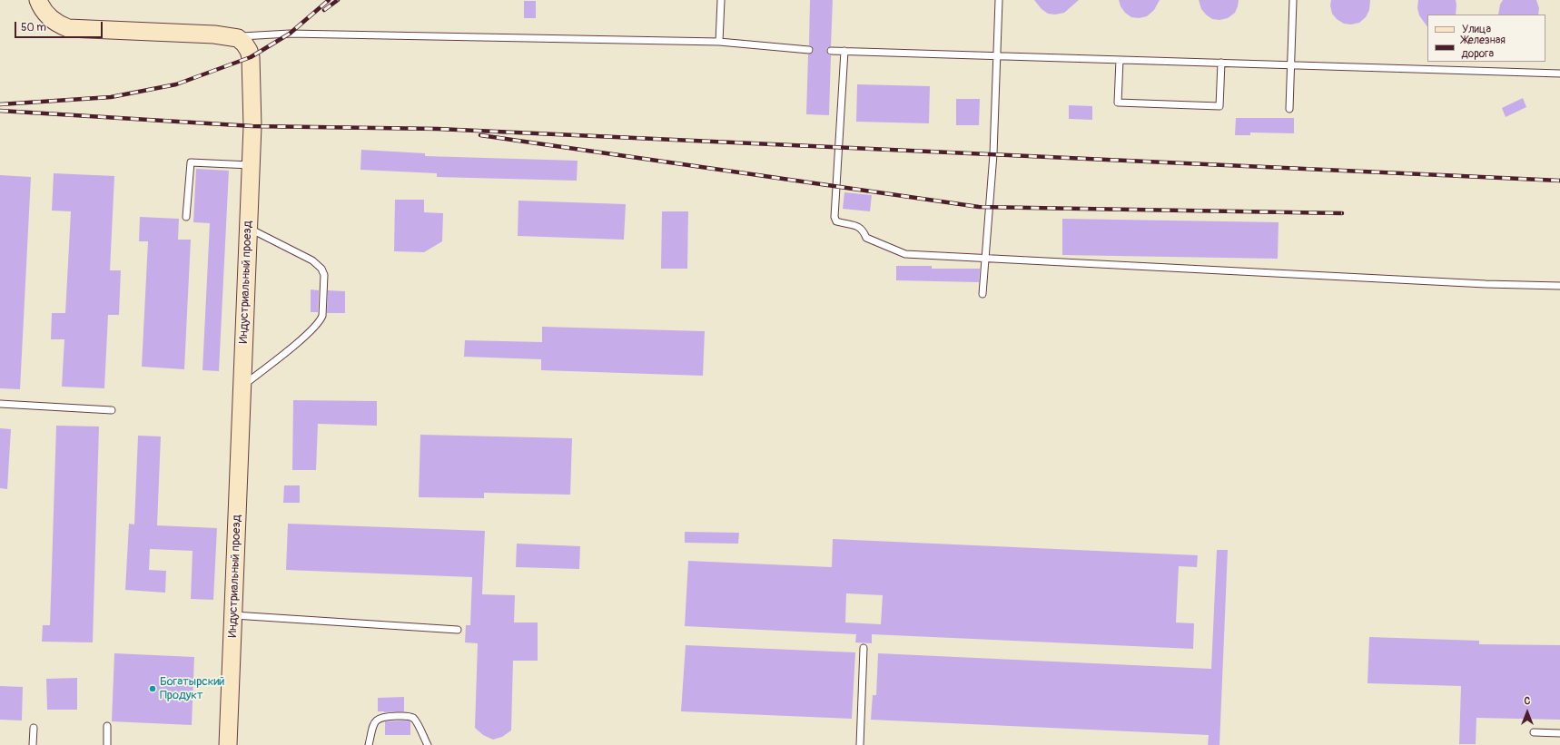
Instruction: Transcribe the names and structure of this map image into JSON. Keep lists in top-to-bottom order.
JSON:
{
  "streets": {
    "street": ["Индустриальный проезд"]
  },
  "places": ["Богатырский Продукт"],
  "legend": ["Улица", "Железная дорога"],
  "scale_bar": "50 m",
  "north": "top"
}
